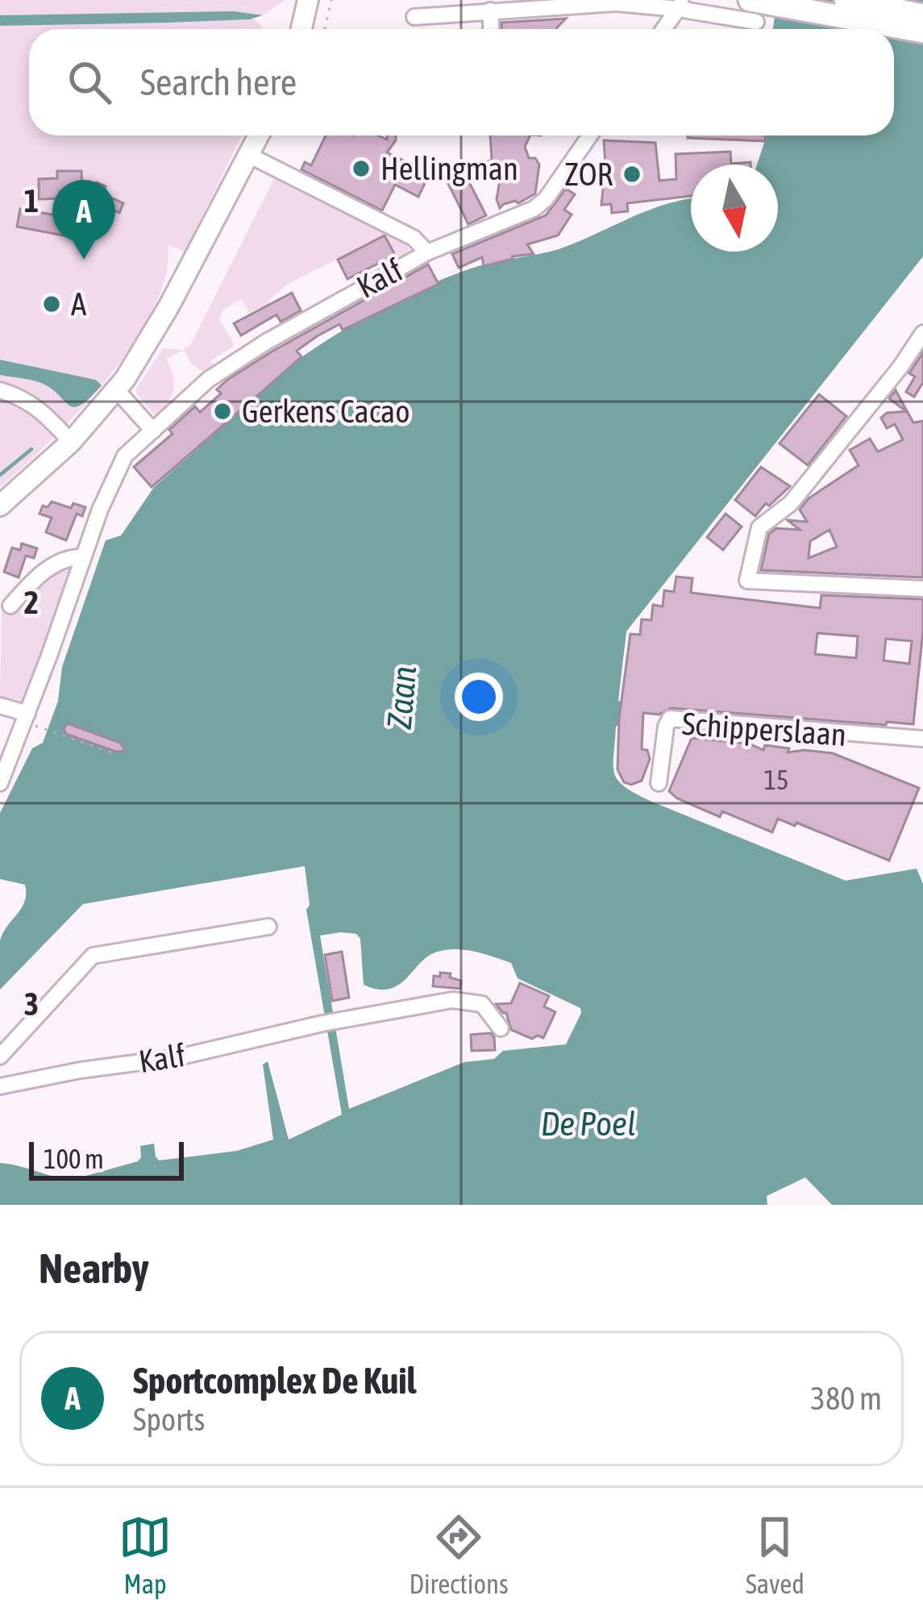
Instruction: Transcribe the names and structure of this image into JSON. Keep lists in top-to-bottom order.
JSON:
{
  "streets": {
    "street": ["Kalf", "Schipperslaan"]
  },
  "water": ["Zaan", "De Poel"],
  "places": [
    "Hellingman",
    "ZOR",
    "A",
    "Gerkens Cacao"
  ],
  "house_numbers": ["15"],
  "scale_bar": "100 m",
  "north": "bottom",
  "page": {
    "search": "Search here",
    "pins": "A",
    "scale": "100 m",
    "heading": "Nearby",
    "list": [
      {
        "mark": "A",
        "name": "Sportcomplex De Kuil",
        "note": "Sports",
        "value": "380 m"
      }
    ],
    "nav": ["Map", "Directions", "Saved"]
  },
  "grid": {
    "rows": ["1", "2", "3"]
  }
}
